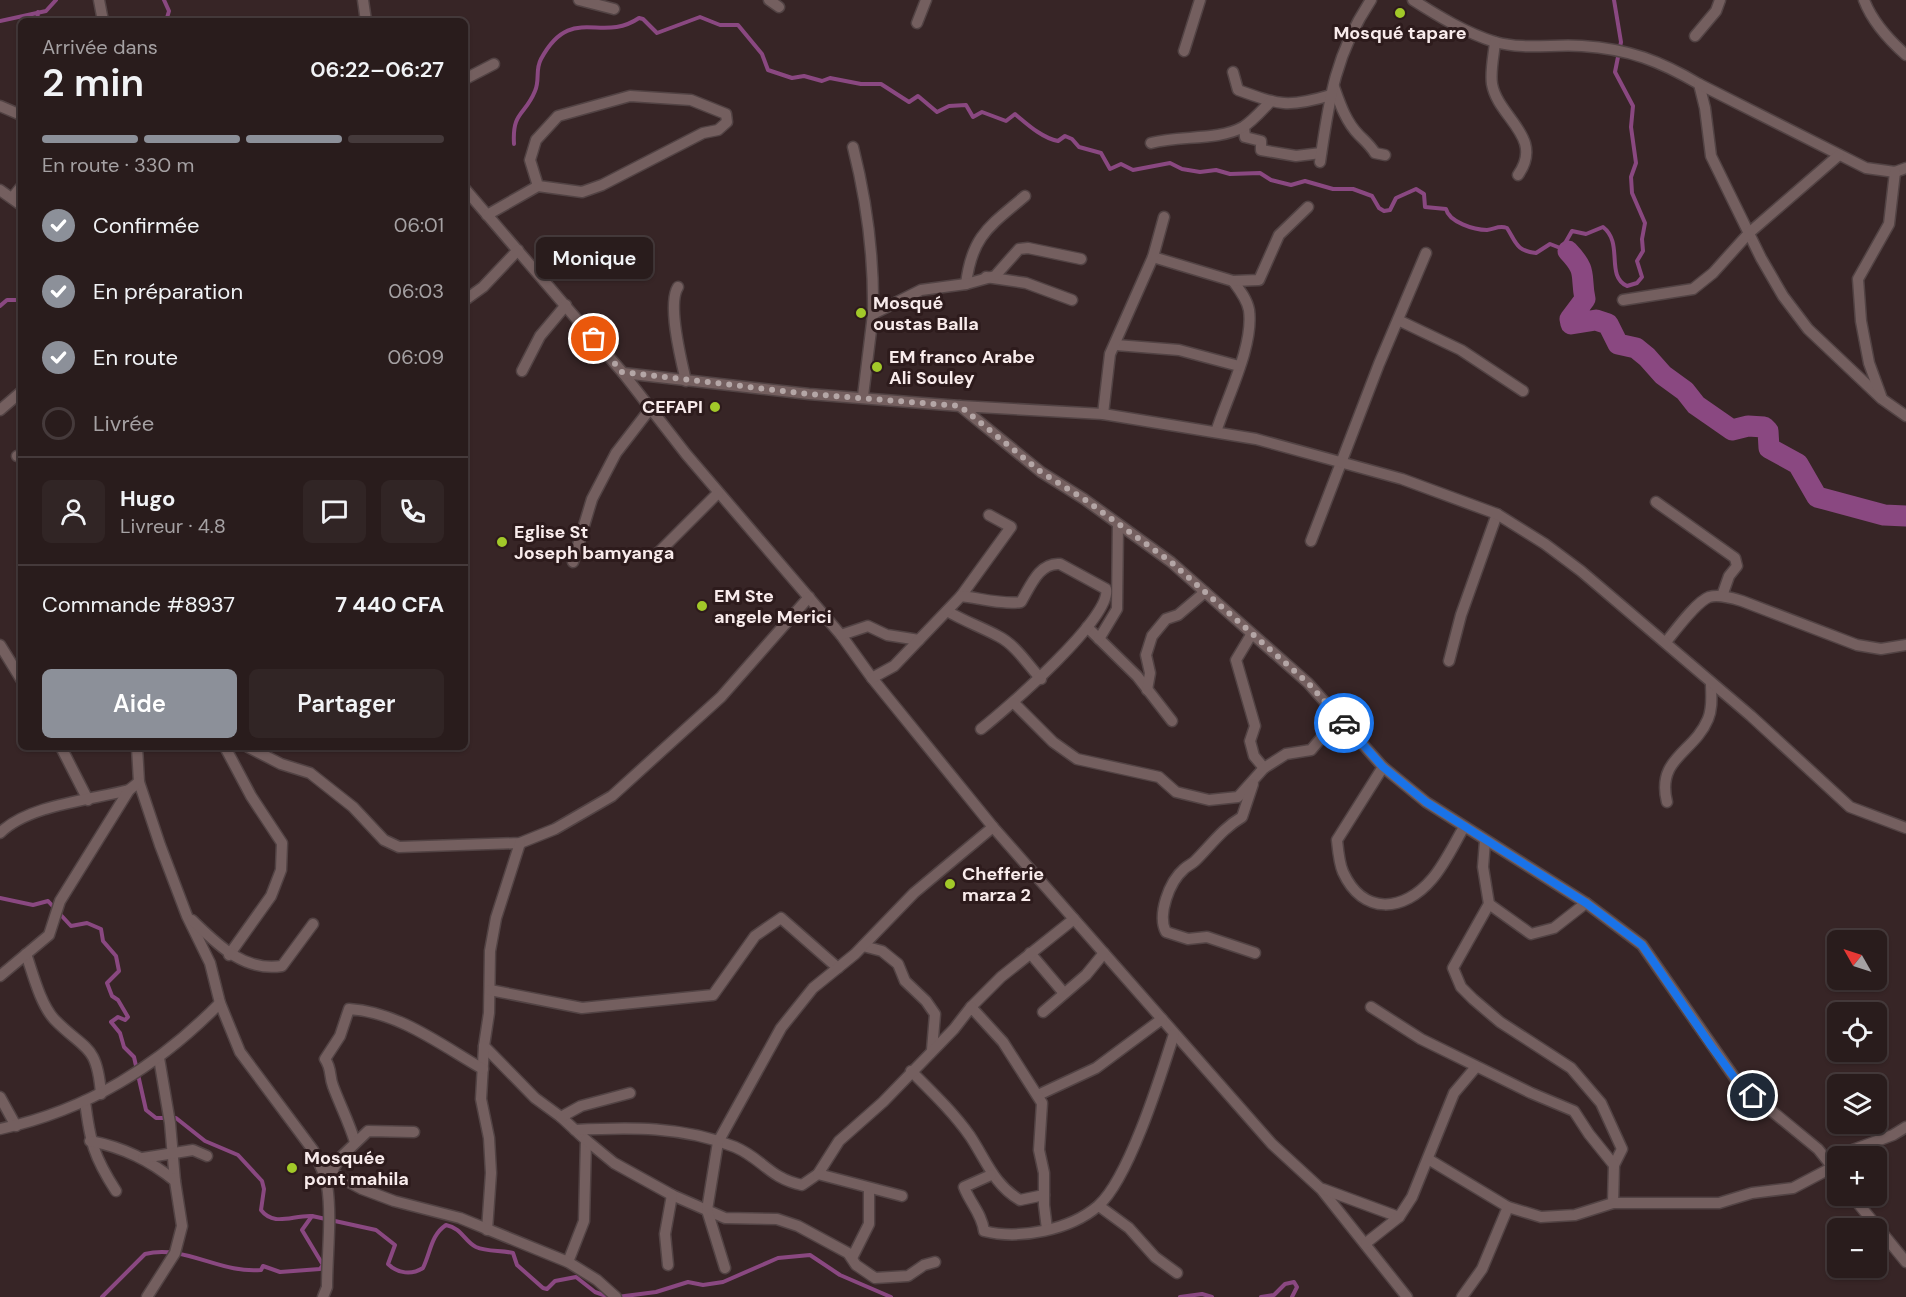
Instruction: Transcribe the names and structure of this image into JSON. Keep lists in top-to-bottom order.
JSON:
{
  "places": [
    "Mosqué tapare",
    "Mosqué oustas Balla",
    "Monique",
    "EM franco Arabe Ali Souley",
    "CEFAPI",
    "Eglise St Joseph bamyanga",
    "EM Ste angele Merici",
    "Chefferie marza 2",
    "Mosquée pont mahila"
  ],
  "north": "top left",
  "page": {
    "heading": ["2 min", "Arrivée dans", "06:22–06:27"],
    "panel": [
      "Hugo",
      "Livreur · 4.8",
      "Commande #8937",
      "7 440 CFA"
    ],
    "bar": "En route · 330 m",
    "list": [
      ["Confirmée", "06:01"],
      ["En préparation", "06:03"],
      ["En route", "06:09"],
      "Livrée"
    ],
    "bubble": "Monique",
    "buttons": ["Aide", "Partager"],
    "map_buttons": ["+", "−"]
  }
}
